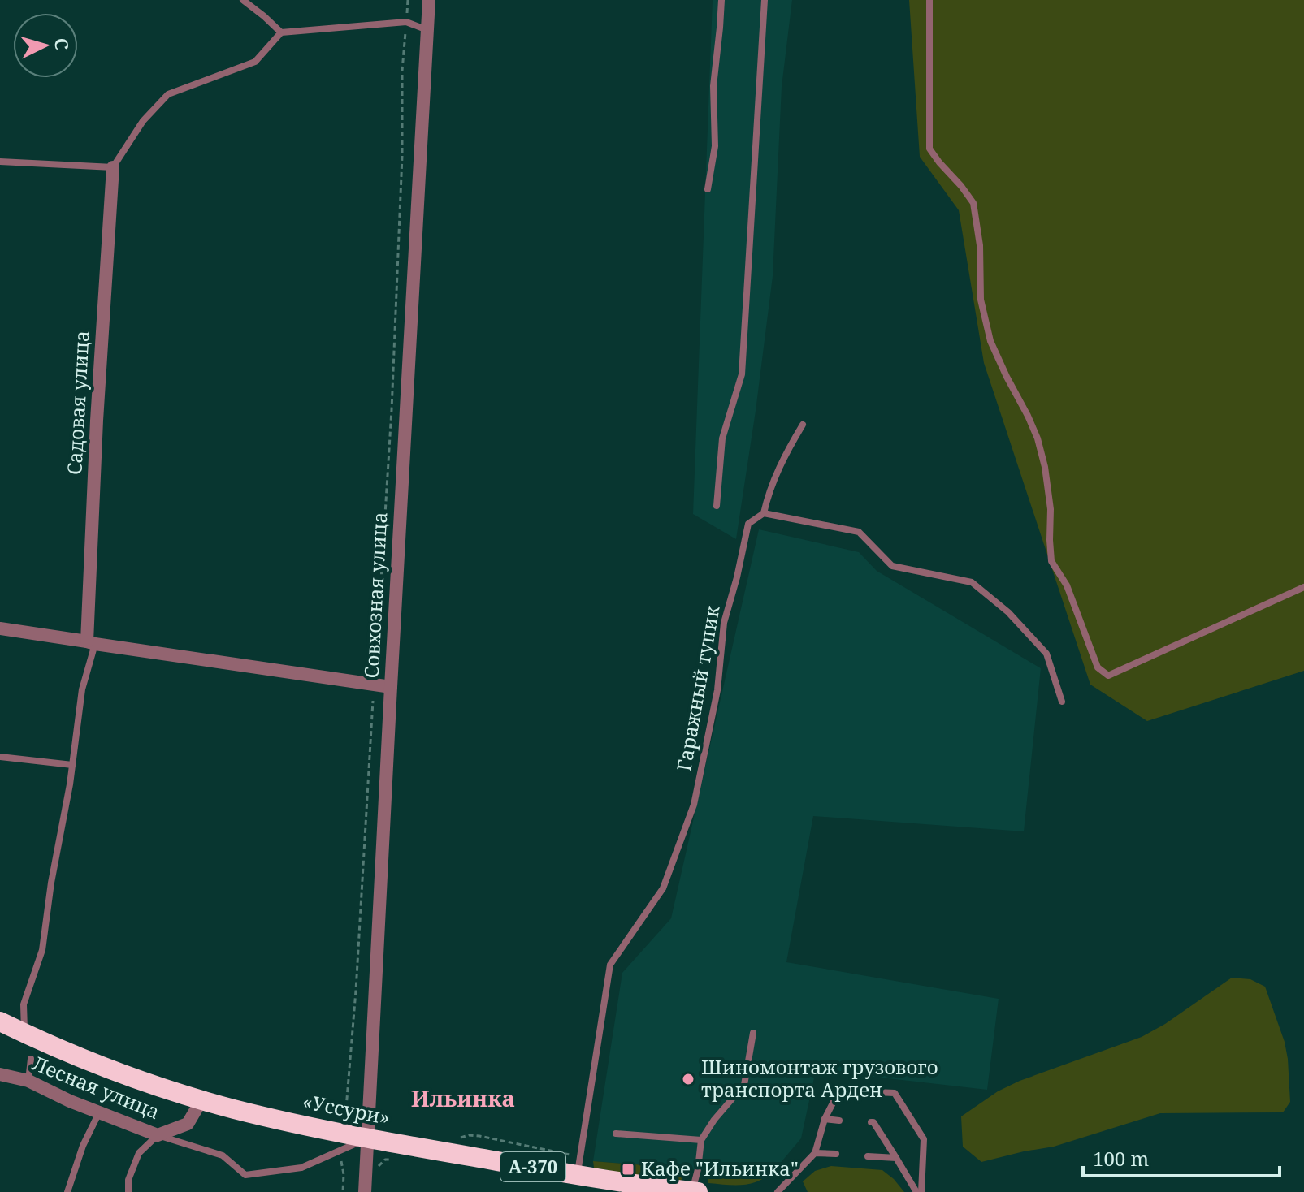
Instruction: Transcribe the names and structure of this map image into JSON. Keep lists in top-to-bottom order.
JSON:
{
  "streets": {
    "highway": ["«Уссури»", "А-370"],
    "street": ["Садовая улица", "Совхозная улица", "Лесная улица"],
    "lane": ["Гаражный тупик"]
  },
  "crossings": [
    ["Совхозная улица", "«Уссури»"],
    ["Гаражный тупик", "«Уссури»"],
    ["Лесная улица", "«Уссури»"]
  ],
  "districts": ["Ильинка"],
  "places": {
    "other": ["Шиномонтаж грузового транспорта Арден"],
    "transit": ["Кафе \"Ильинка\""]
  },
  "scale_bar": "100 m",
  "north": "right"
}
